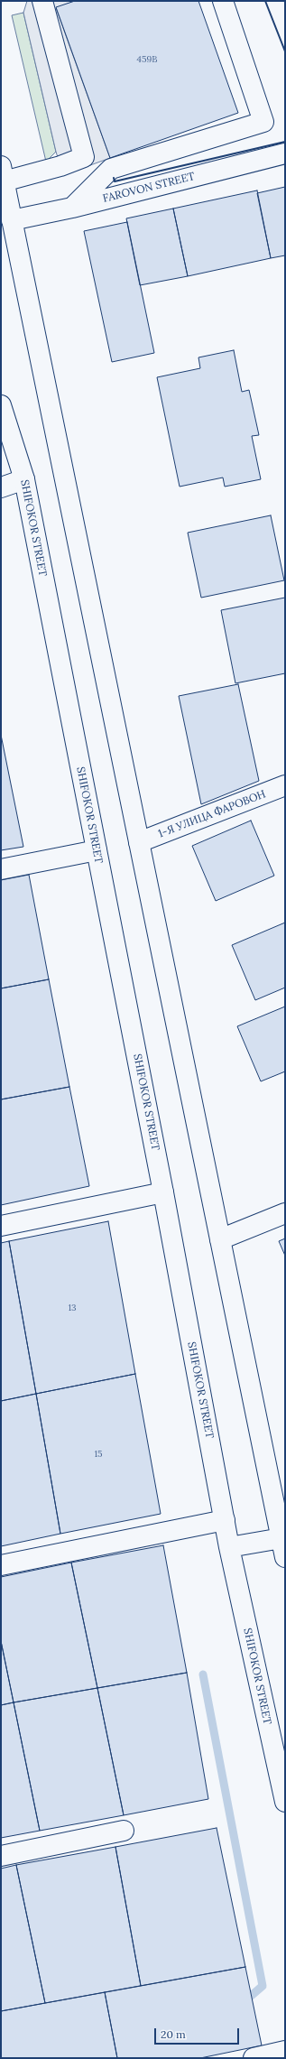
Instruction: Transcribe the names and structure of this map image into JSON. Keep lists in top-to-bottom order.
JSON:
{
  "streets": {
    "main road": ["FAROVON STREET", "SHIFOKOR STREET", "1-Я УЛИЦА ФАРОВОН"]
  },
  "house_numbers": ["459B", "13", "15"],
  "scale_bar": "20 m"
}
